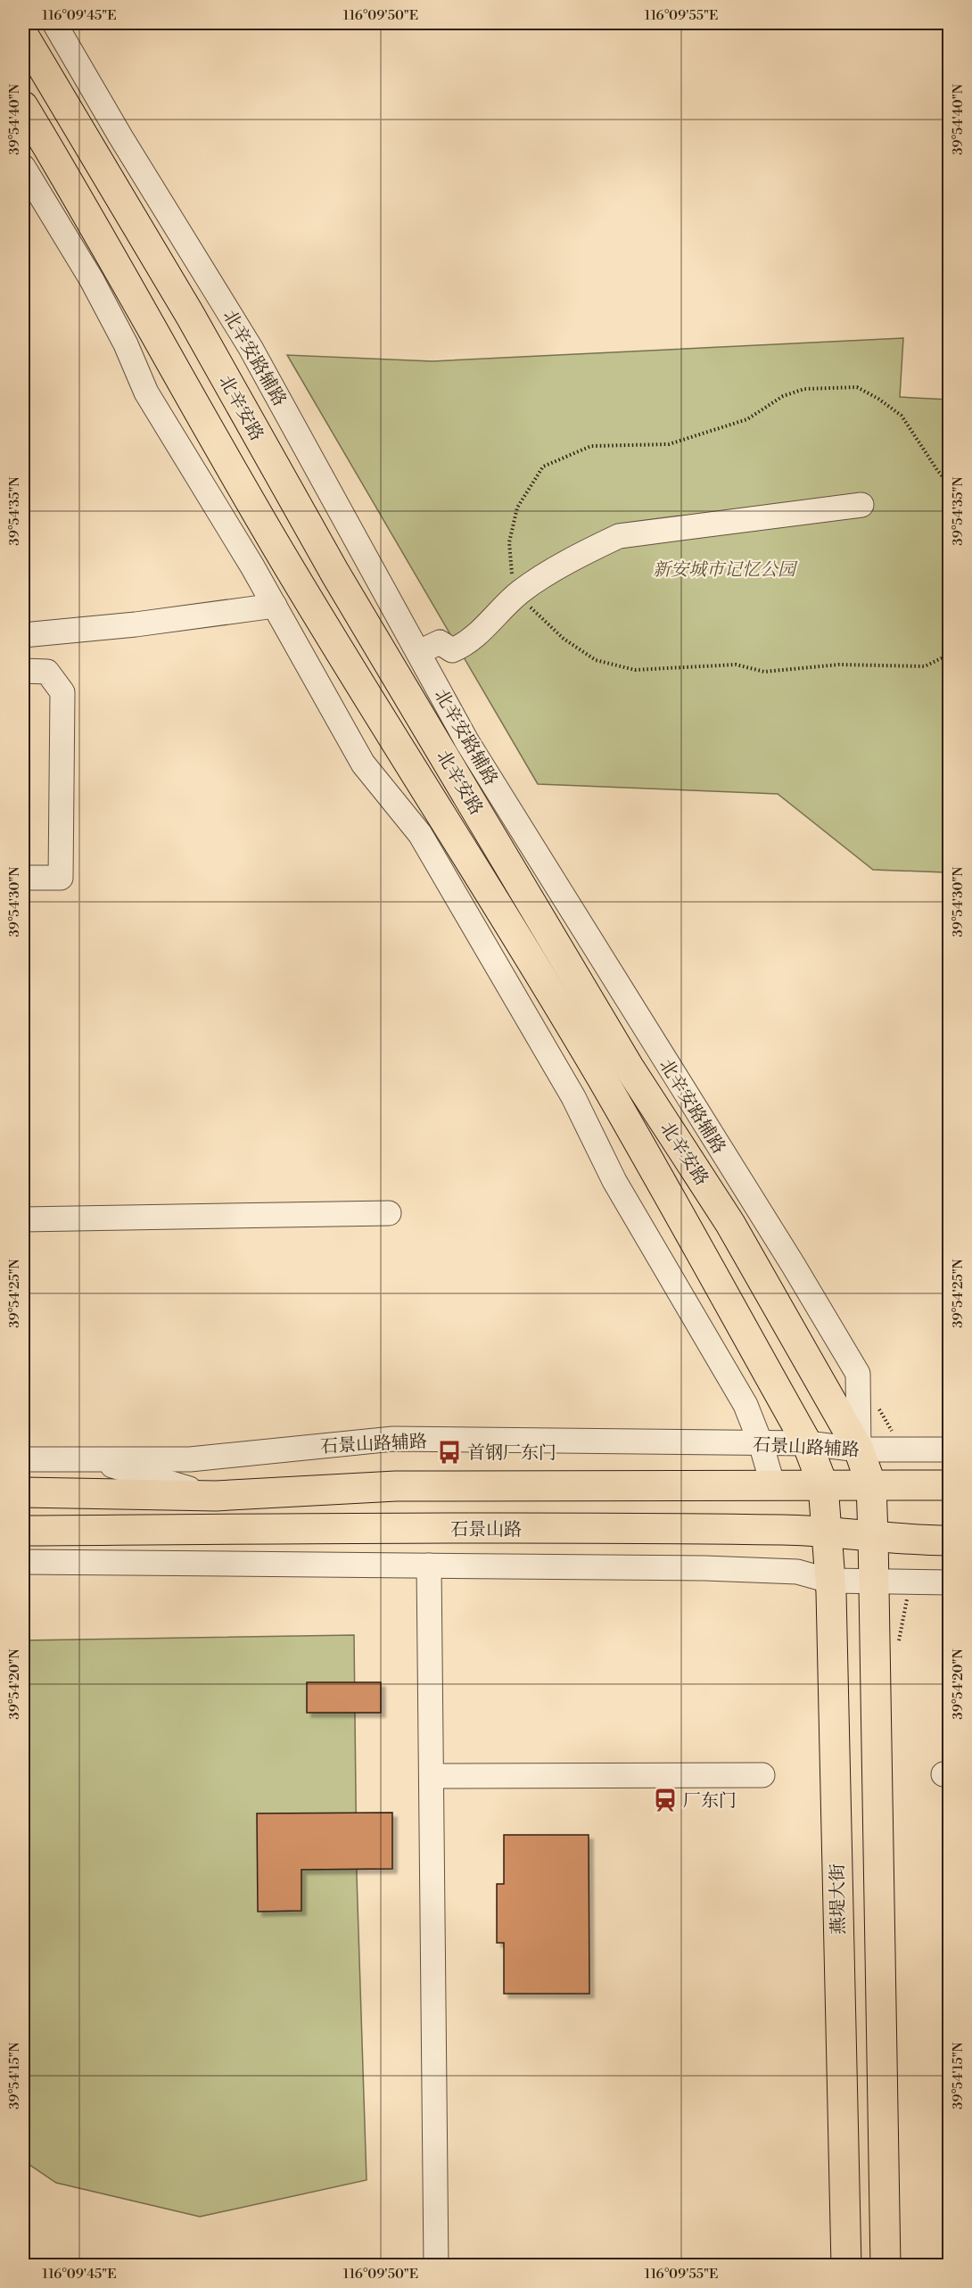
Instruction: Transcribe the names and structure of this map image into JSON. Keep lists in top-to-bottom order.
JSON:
{
  "streets": {
    "main road": ["北辛安路", "石景山路", "燕堤大街"],
    "street": ["北辛安路辅路", "石景山路辅路"]
  },
  "crossings": [
    ["北辛安路辅路", "北辛安路"],
    ["北辛安路辅路", "石景山路辅路"],
    ["北辛安路", "石景山路辅路"],
    ["北辛安路", "石景山路"],
    ["北辛安路", "燕堤大街"],
    ["石景山路", "燕堤大街"]
  ],
  "parks": ["新安城市记忆公园"],
  "places": {
    "bus stop": ["首钢厂东门"],
    "station": ["厂东门"]
  },
  "coordinates": [
    "116°09'45\"E",
    "116°09'50\"E",
    "116°09'55\"E",
    "39°54'40\"N",
    "39°54'35\"N",
    "39°54'30\"N",
    "39°54'25\"N",
    "39°54'20\"N",
    "39°54'15\"N"
  ]
}
